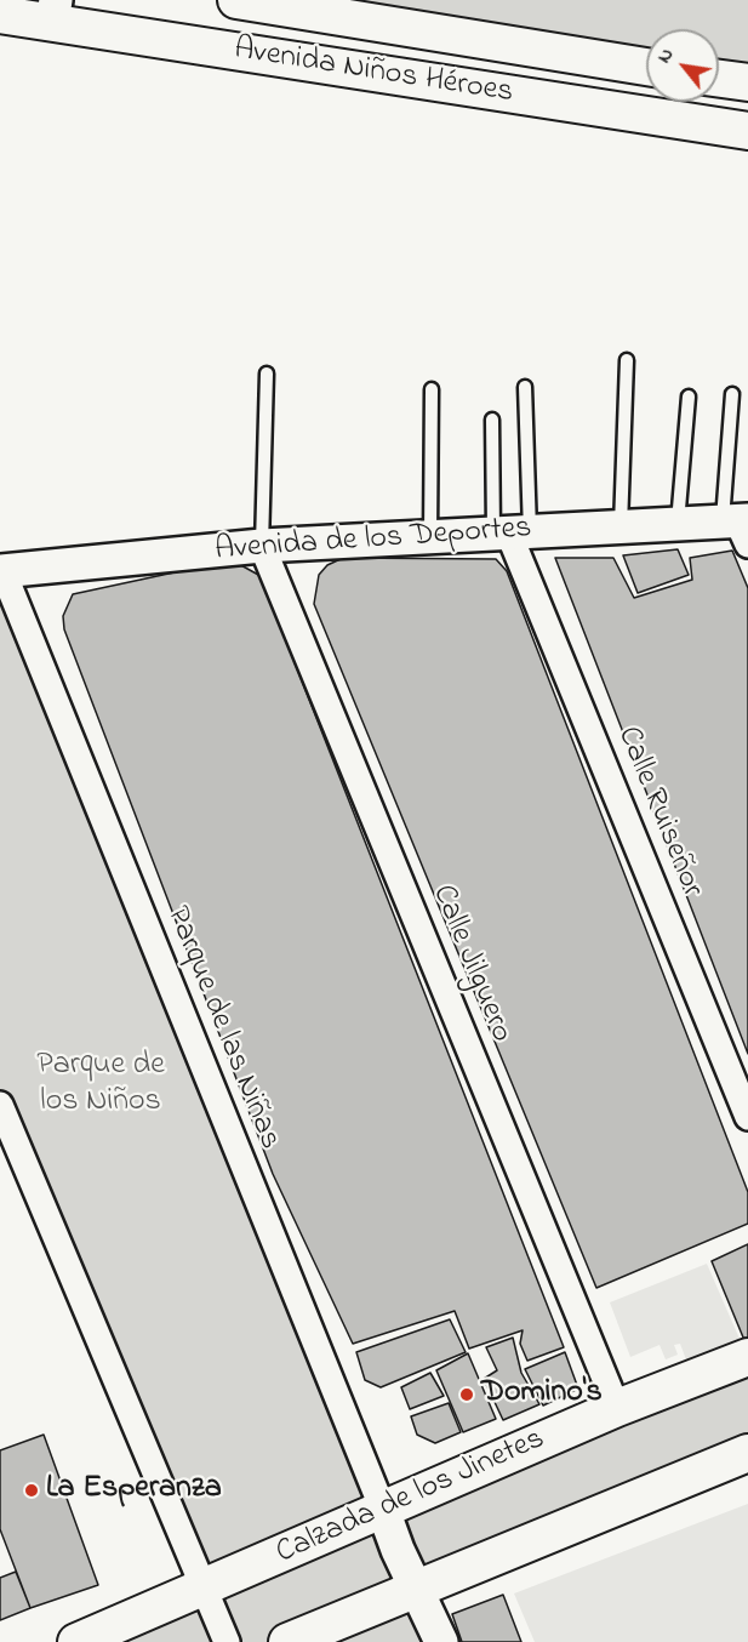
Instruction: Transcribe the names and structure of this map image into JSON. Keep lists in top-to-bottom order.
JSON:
{
  "streets": {
    "main road": ["Avenida Niños Héroes", "Calzada de los Jinetes"],
    "street": [
      "Avenida de los Deportes",
      "Calle Ruiseñor",
      "Calle Jilguero",
      "Parque de las Niñas"
    ]
  },
  "crossings": [
    ["Avenida de los Deportes", "Calle Ruiseñor"],
    ["Avenida de los Deportes", "Calle Jilguero"],
    ["Avenida de los Deportes", "Parque de las Niñas"],
    ["Calle Jilguero", "Calzada de los Jinetes"],
    ["Parque de las Niñas", "Calzada de los Jinetes"]
  ],
  "parks": ["Parque de los Niños"],
  "places": ["Domino's", "La Esperanza"],
  "north": "top left"
}
